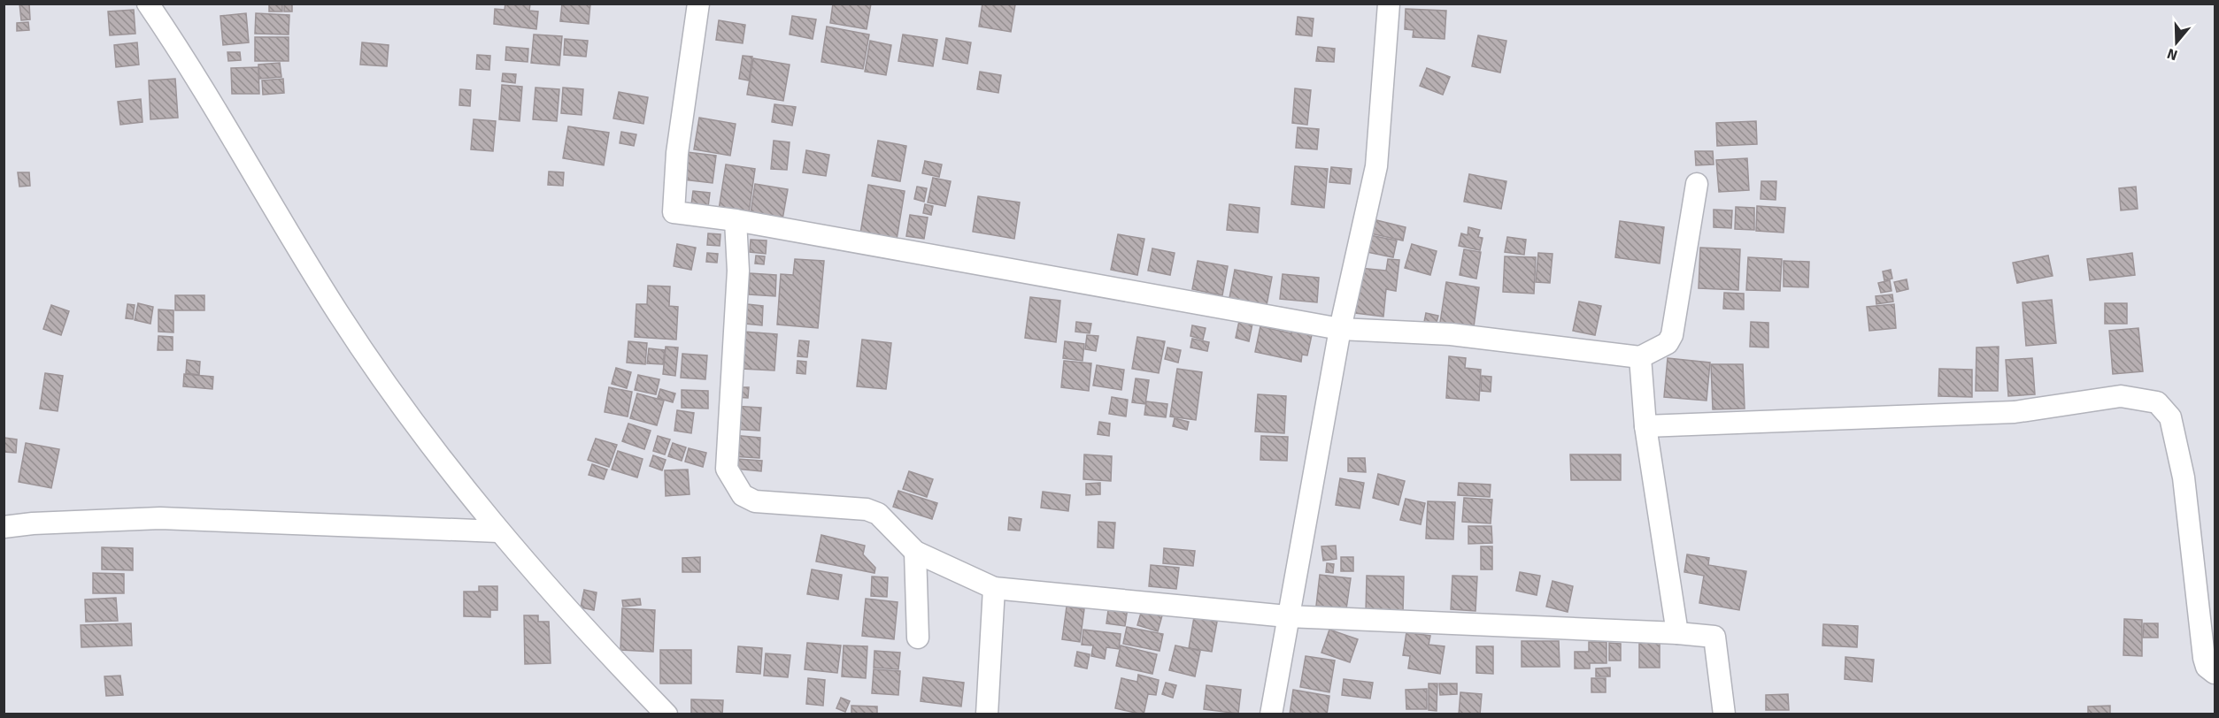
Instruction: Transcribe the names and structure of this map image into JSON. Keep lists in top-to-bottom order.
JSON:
{
  "north": "bottom"
}
